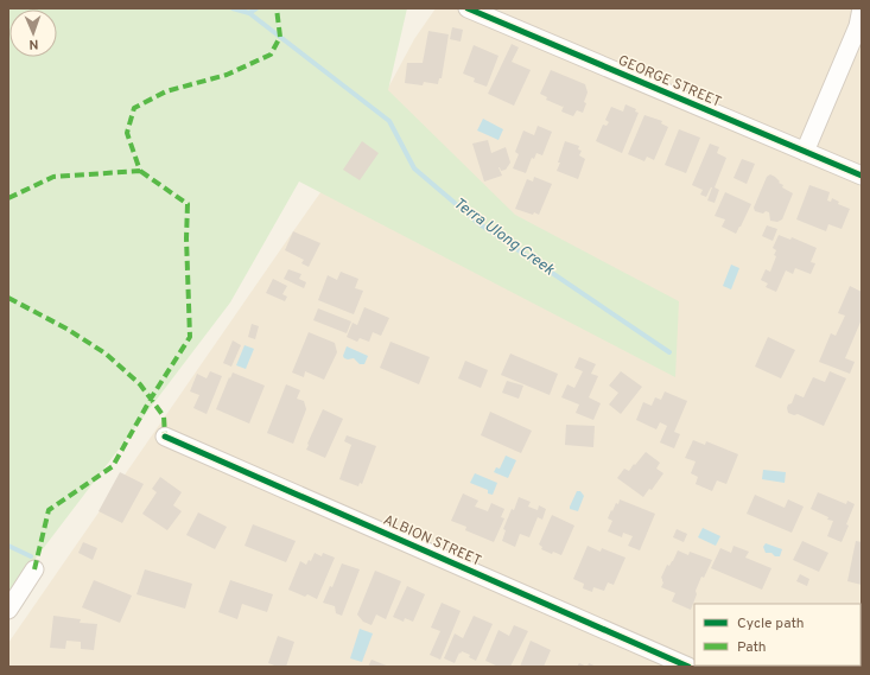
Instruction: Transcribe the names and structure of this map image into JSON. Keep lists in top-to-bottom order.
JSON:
{
  "streets": {
    "street": ["GEORGE STREET", "ALBION STREET"]
  },
  "water": ["Terra Ulong Creek"],
  "legend": ["Cycle path", "Path"],
  "north": "bottom"
}
